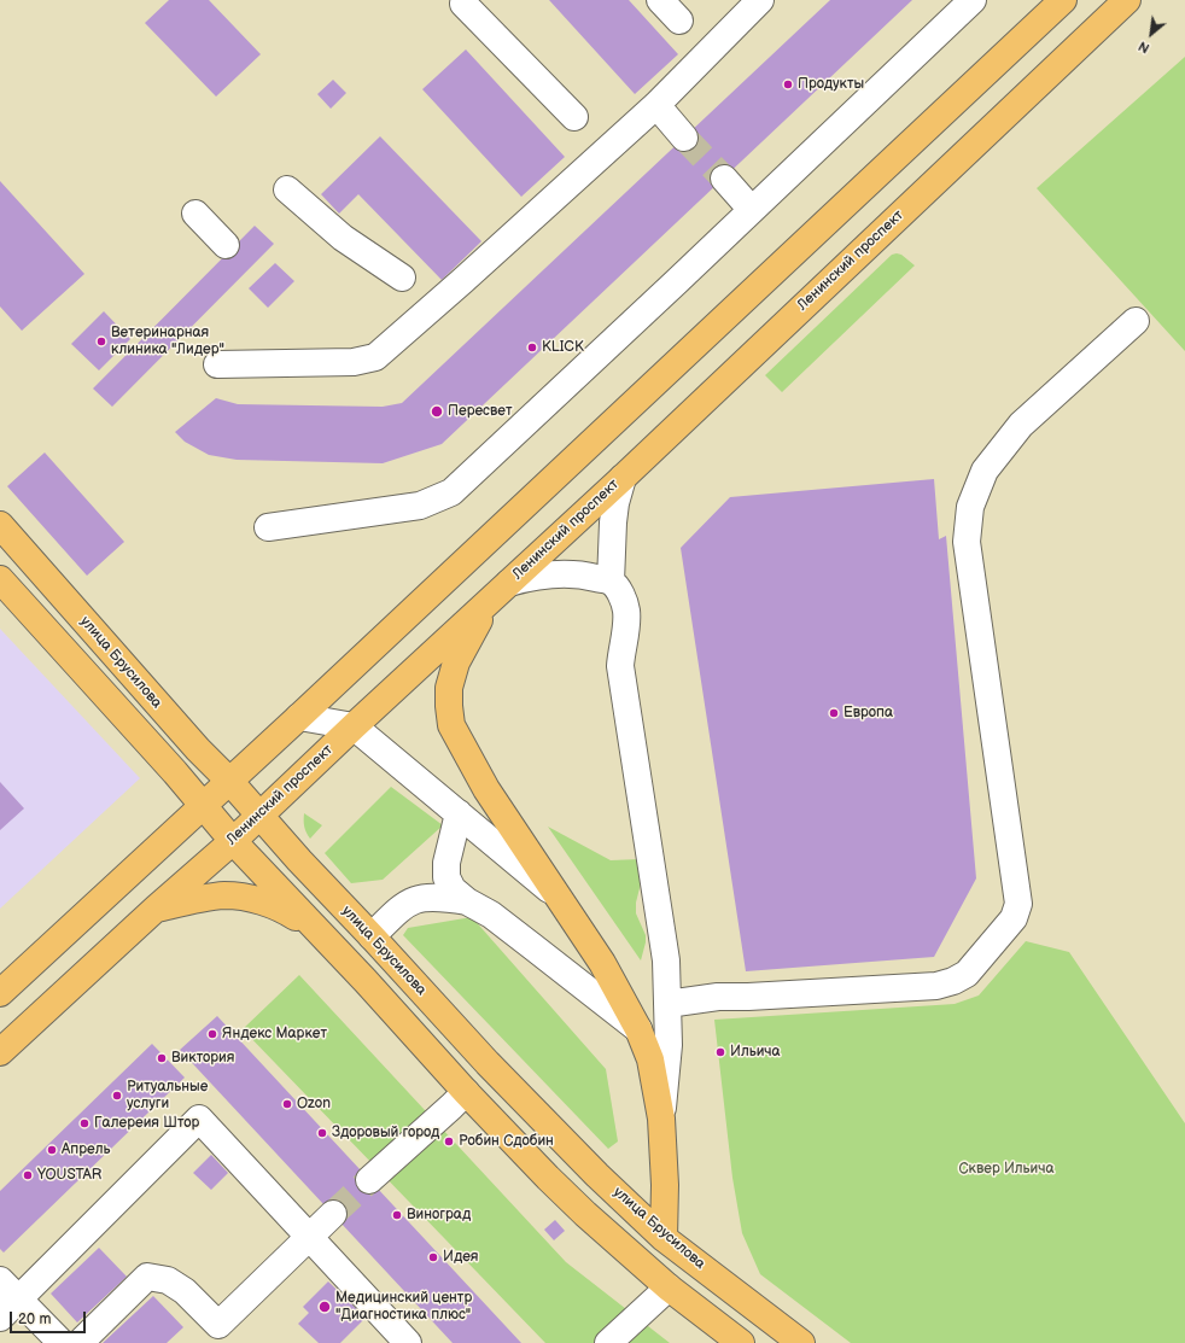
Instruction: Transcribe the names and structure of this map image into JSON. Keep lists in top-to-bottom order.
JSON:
{
  "streets": {
    "main road": ["Ленинский проспект", "улица Брусилова"]
  },
  "crossings": [
    ["Ленинский проспект", "улица Брусилова"]
  ],
  "parks": ["Сквер Ильича"],
  "places": [
    "Продукты",
    "Ветеринарная клиника \"Лидер\"",
    "KLICK",
    "Пересвет",
    "Европа",
    "Яндекс Маркет",
    "Ильича",
    "Виктория",
    "Ритуальные услуги",
    "Ozon",
    "Галереия Штор",
    "Здоровый город",
    "Робин Сдобин",
    "Апрель",
    "YOUSTAR",
    "Виноград",
    "Идея",
    "Медицинский центр \"Диагностика плюс\""
  ],
  "scale_bar": "20 m",
  "north": "bottom left"
}
